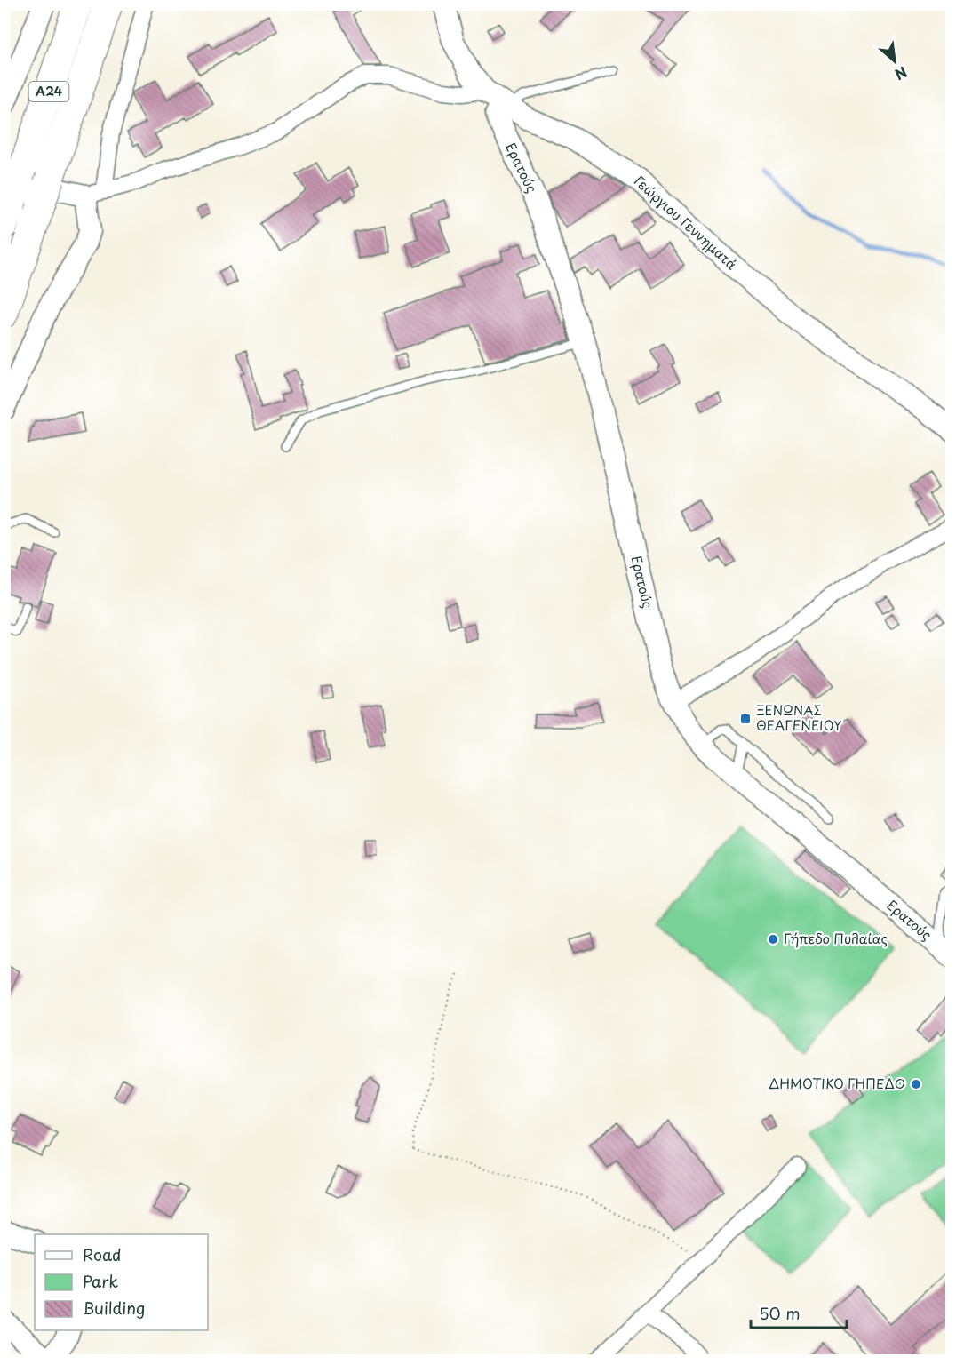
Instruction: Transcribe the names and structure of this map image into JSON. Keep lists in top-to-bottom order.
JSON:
{
  "streets": {
    "highway": ["Α24"],
    "street": ["Ερατούς", "Γεώργιου Γεννηματά"]
  },
  "crossings": [
    ["Ερατούς", "Γεώργιου Γεννηματά"]
  ],
  "places": {
    "transit": ["ΞΕΝΩΝΑΣ ΘΕΑΓΕΝΕΙΟΥ"],
    "other": ["Γήπεδο Πυλαίας", "ΔΗΜΟΤΙΚΟ ΓΗΠΕΔΟ"]
  },
  "legend": ["Road", "Park", "Building"],
  "scale_bar": "50 m",
  "north": "bottom right"
}
